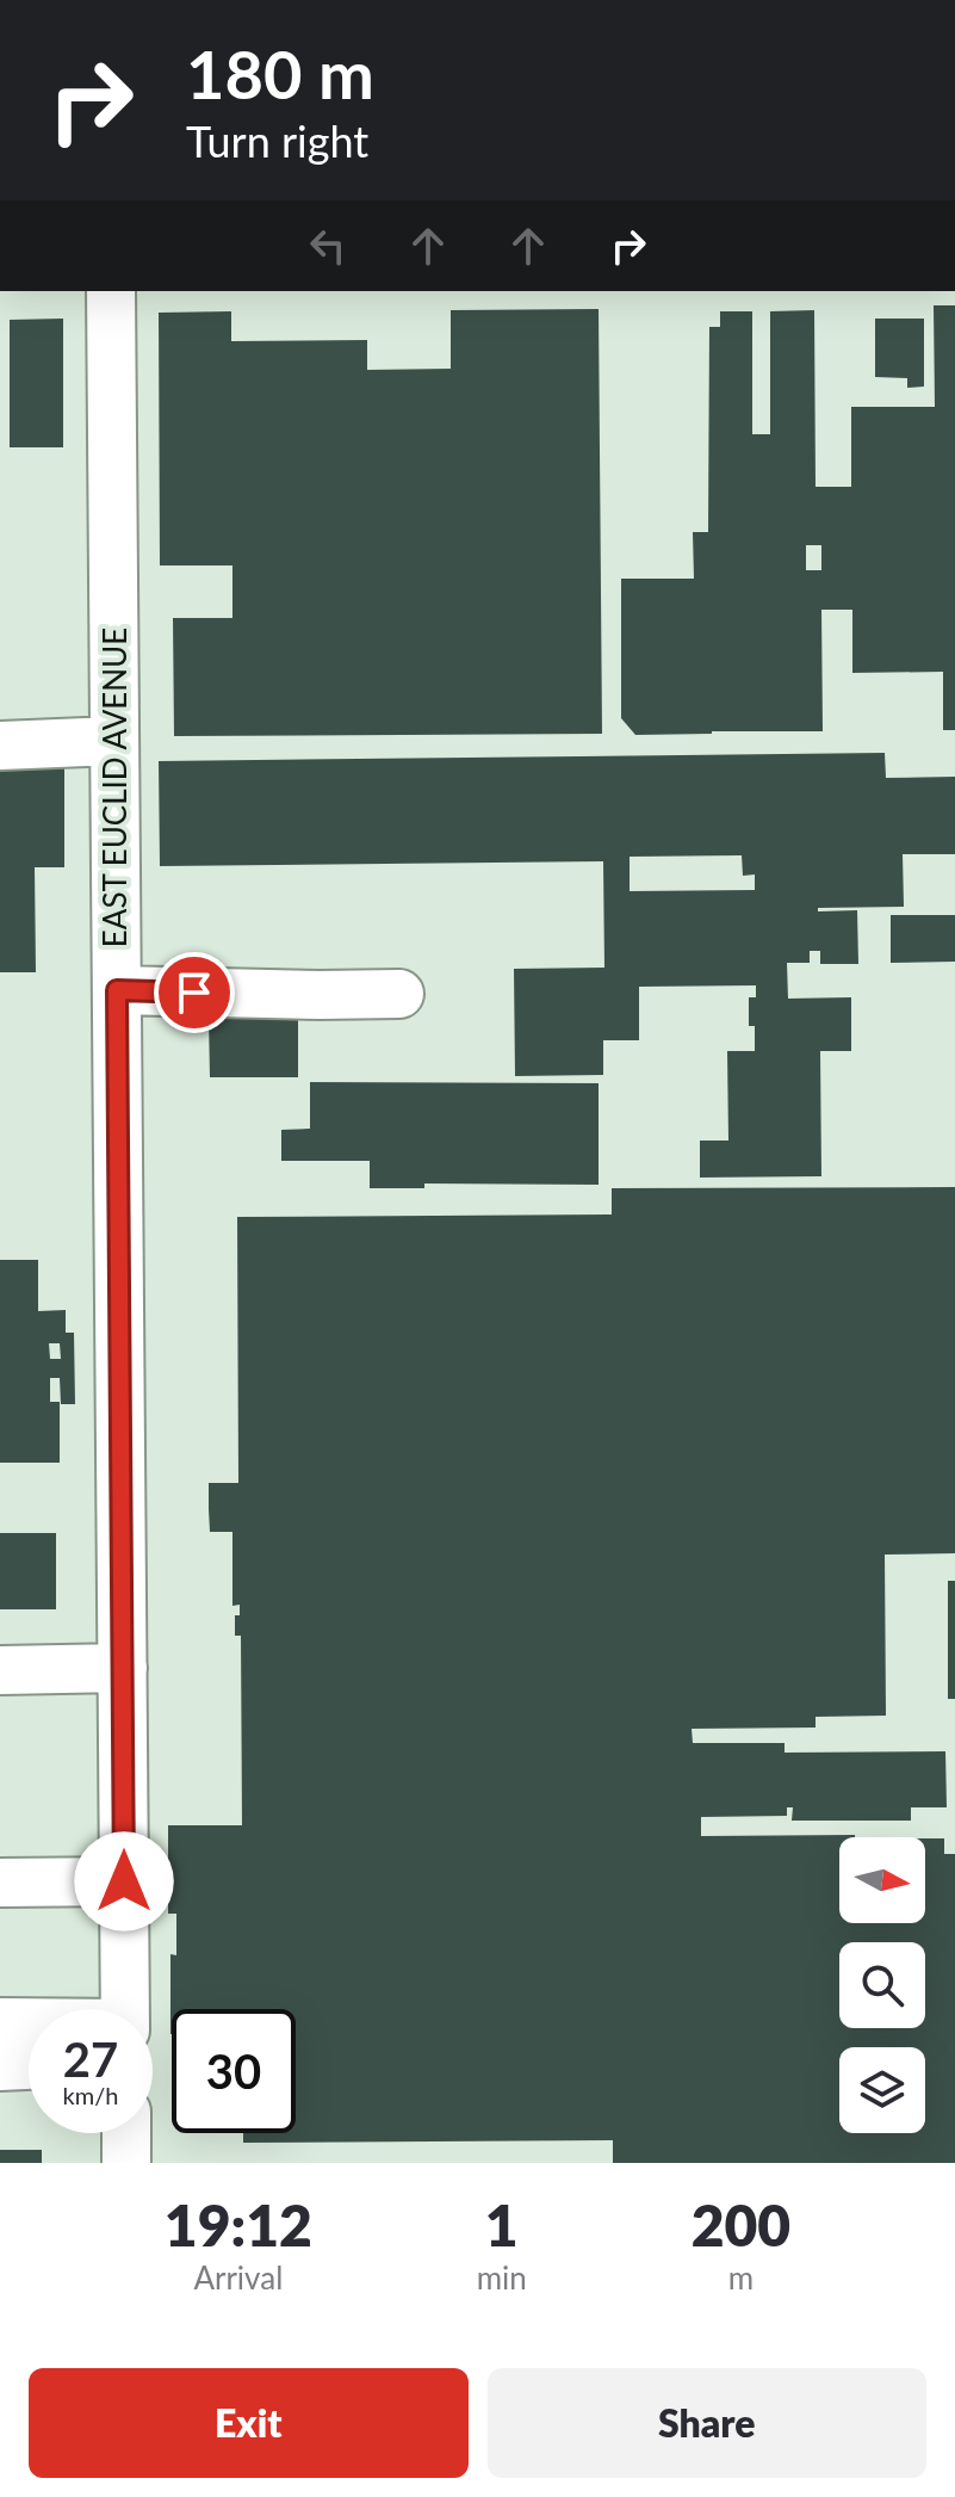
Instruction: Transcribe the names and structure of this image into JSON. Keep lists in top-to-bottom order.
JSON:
{
  "streets": {
    "street": ["EAST EUCLID AVENUE"]
  },
  "north": "right",
  "page": {
    "turn": ["180 m", "Turn right"],
    "speed": "27 km/h",
    "limit": "30",
    "eta": [
      "19:12",
      "Arrival",
      "1",
      "min",
      "200",
      "m"
    ],
    "buttons": ["Exit", "Share"]
  }
}
